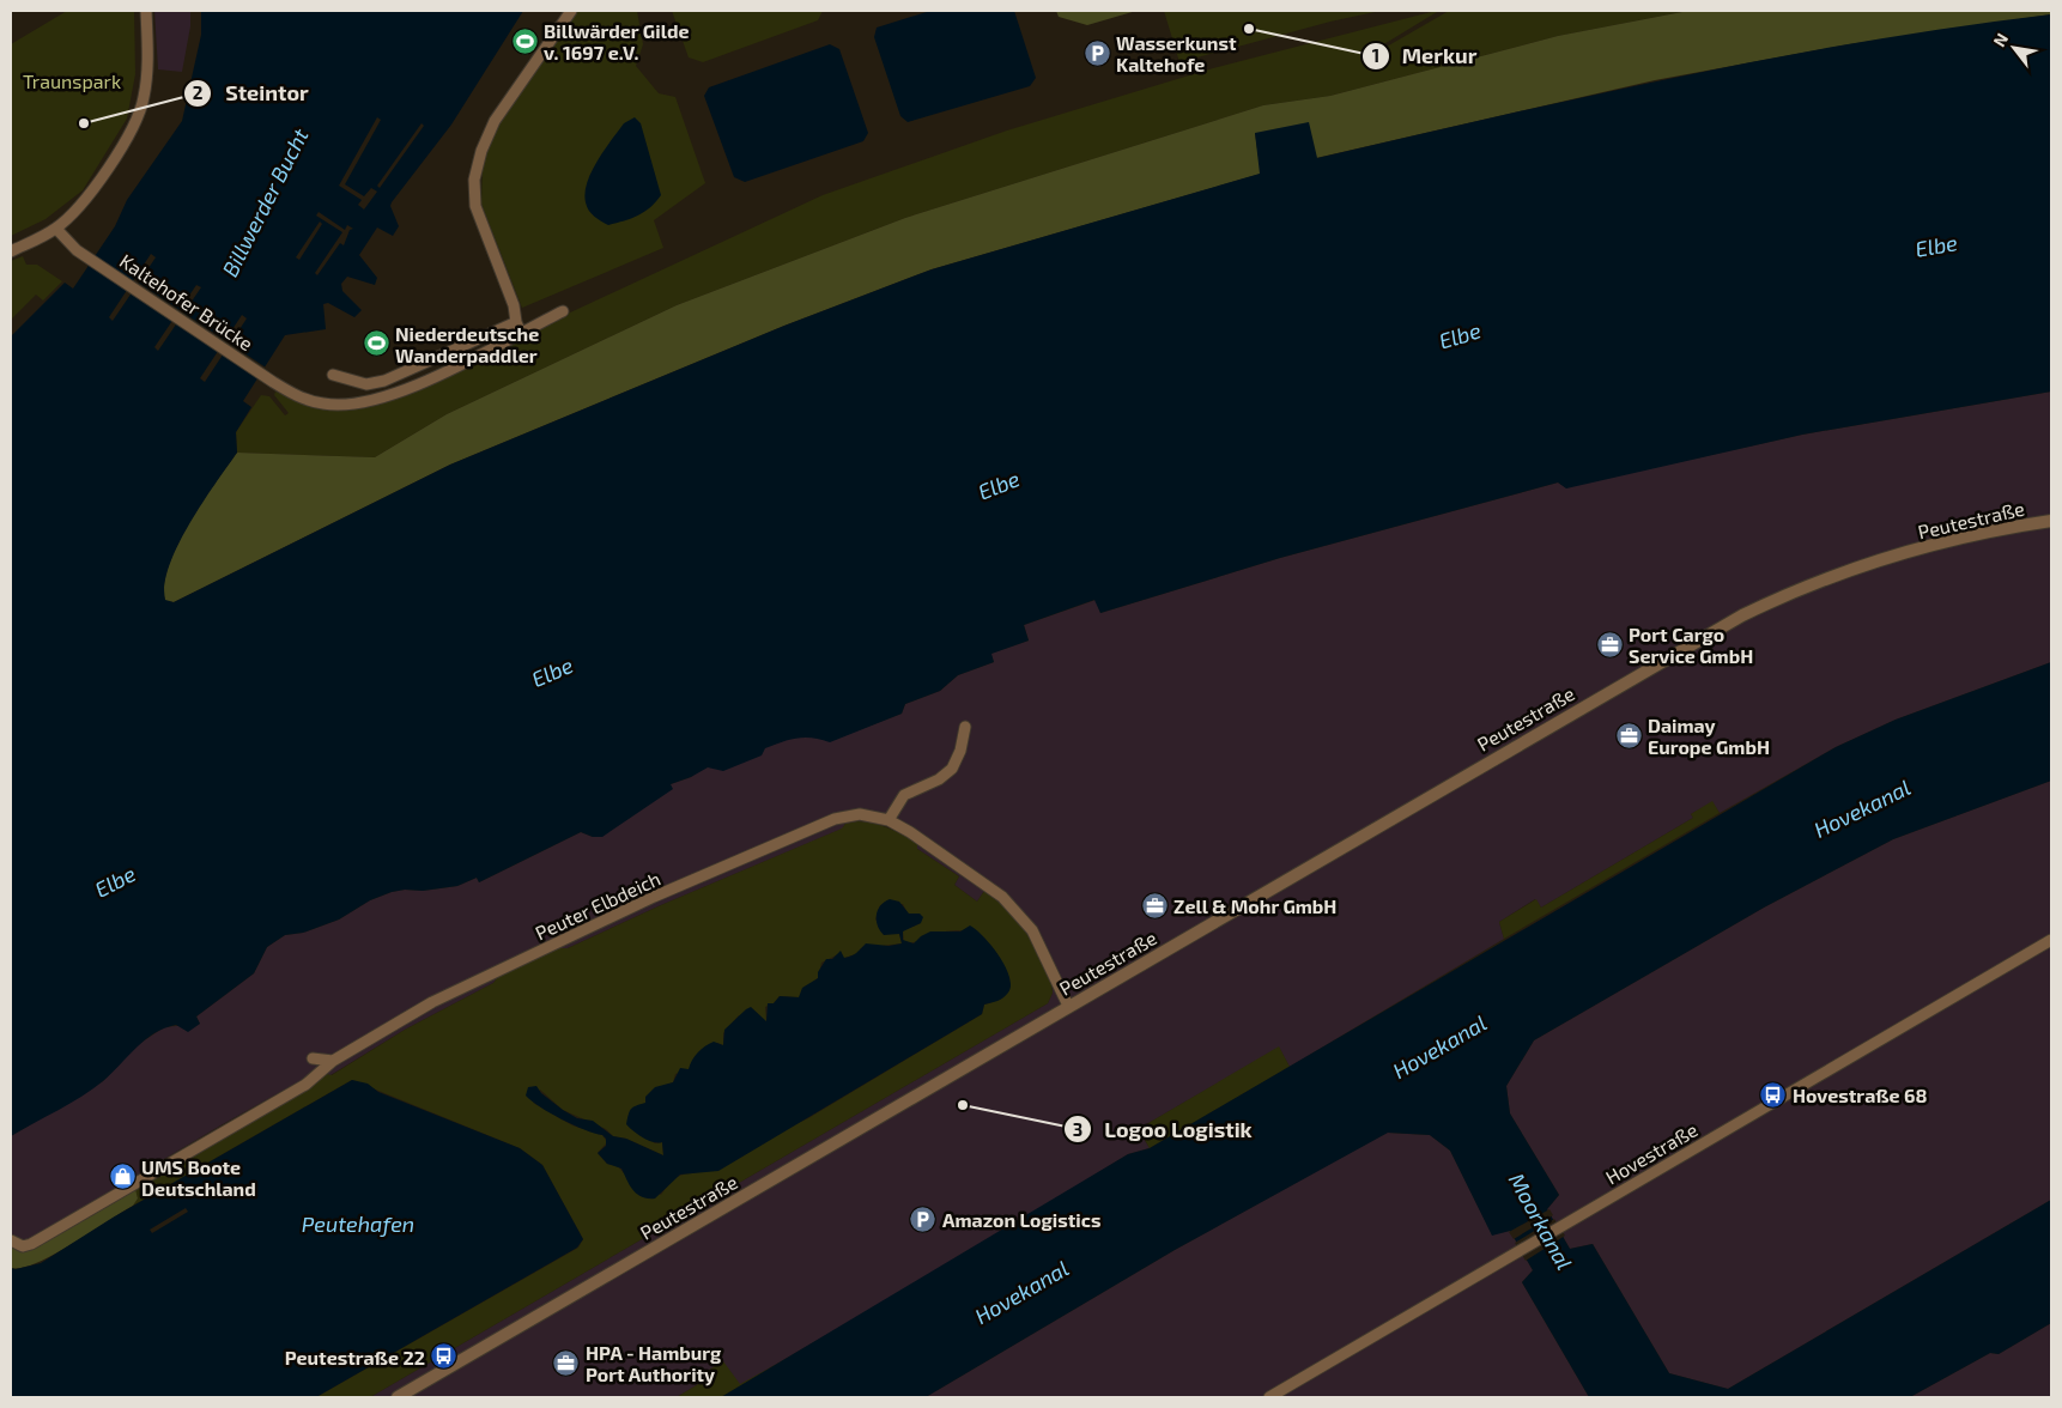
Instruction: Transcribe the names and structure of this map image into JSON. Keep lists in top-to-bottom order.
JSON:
{
  "streets": {
    "street": [
      "Kaltehofer Brücke",
      "Peutestraße",
      "Peuter Elbdeich",
      "Hovestraße"
    ]
  },
  "crossings": [
    ["Peutestraße", "Peuter Elbdeich"]
  ],
  "water": [
    "Billwerder Bucht",
    "Elbe",
    "Hovekanal",
    "Moorkanal",
    "Peutehafen"
  ],
  "parks": ["Traunspark"],
  "places": {
    "other": ["Merkur", "Steintor", "Logoo Logistik"],
    "sports": ["Billwärder Gilde v. 1697 e.V.", "Niederdeutsche Wanderpaddler"],
    "parking": ["Wasserkunst Kaltehofe", "Amazon Logistics"],
    "office": [
      "Port Cargo Service GmbH",
      "Daimay Europe GmbH",
      "Zell & Mohr GmbH",
      "HPA - Hamburg Port Authority"
    ],
    "bus stop": ["Hovestraße 68", "Peutestraße 22"],
    "shop": ["UMS Boote Deutschland"]
  },
  "north": "top left"
}
